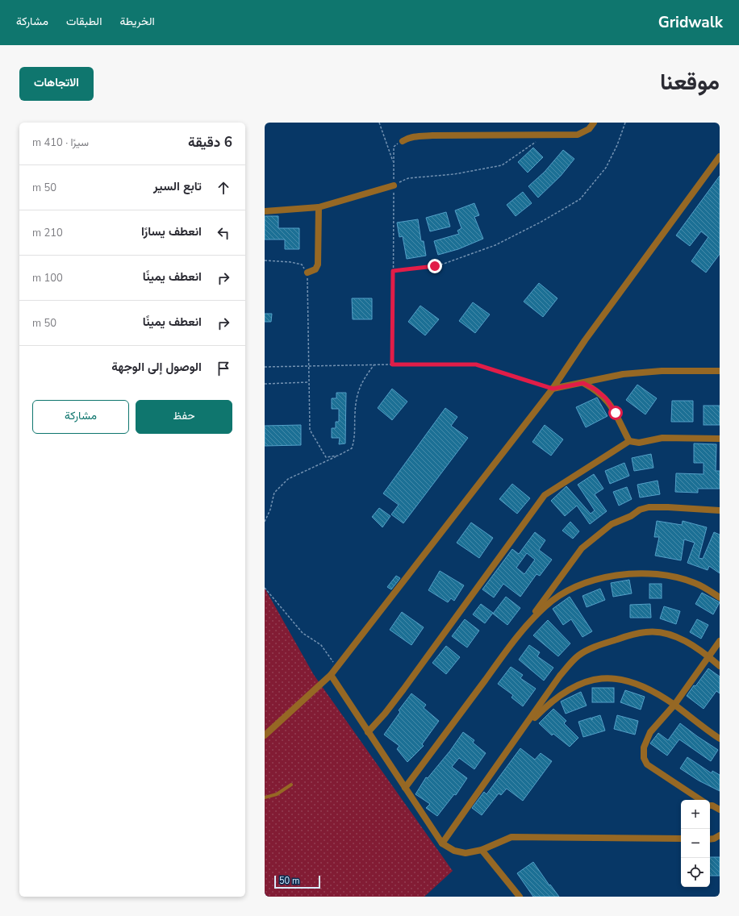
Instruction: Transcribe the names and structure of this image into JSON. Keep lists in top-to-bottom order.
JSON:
{
  "scale_bar": "50 m",
  "page": {
    "header": "Gridwalk",
    "nav": ["الخريطة", "الطبقات", "مشاركة"],
    "title": "موقعنا",
    "buttons": [
      "الاتجاهات",
      ["حفظ", "مشاركة"]
    ],
    "heading": ["6 دقيقة", "سيرًا · 410 m"],
    "list": [
      ["تابع السير", "50 m"],
      ["انعطف يسارًا", "210 m"],
      ["انعطف يمينًا", "100 m"],
      ["انعطف يمينًا", "50 m"],
      "الوصول إلى الوجهة"
    ],
    "map_buttons": ["+", "−"],
    "scale": "50 m"
  }
}
